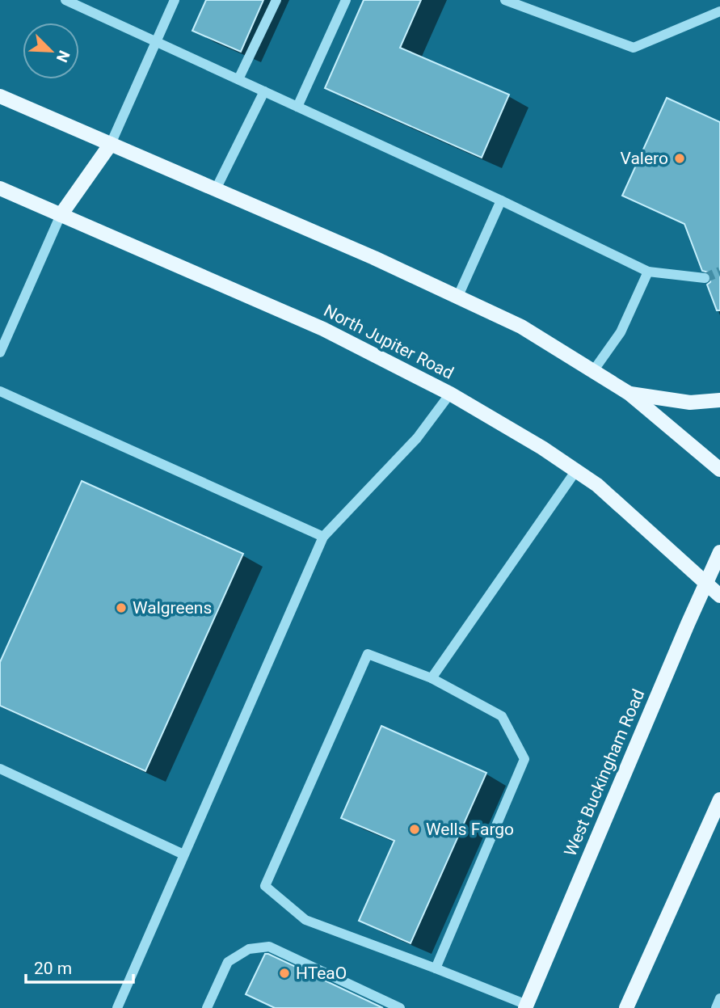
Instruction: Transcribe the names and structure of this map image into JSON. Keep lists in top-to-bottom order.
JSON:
{
  "streets": {
    "main road": ["North Jupiter Road", "West Buckingham Road"]
  },
  "crossings": [
    ["North Jupiter Road", "West Buckingham Road"]
  ],
  "places": [
    "Valero",
    "Walgreens",
    "Wells Fargo",
    "HTeaO"
  ],
  "scale_bar": "20 m",
  "north": "bottom right"
}
